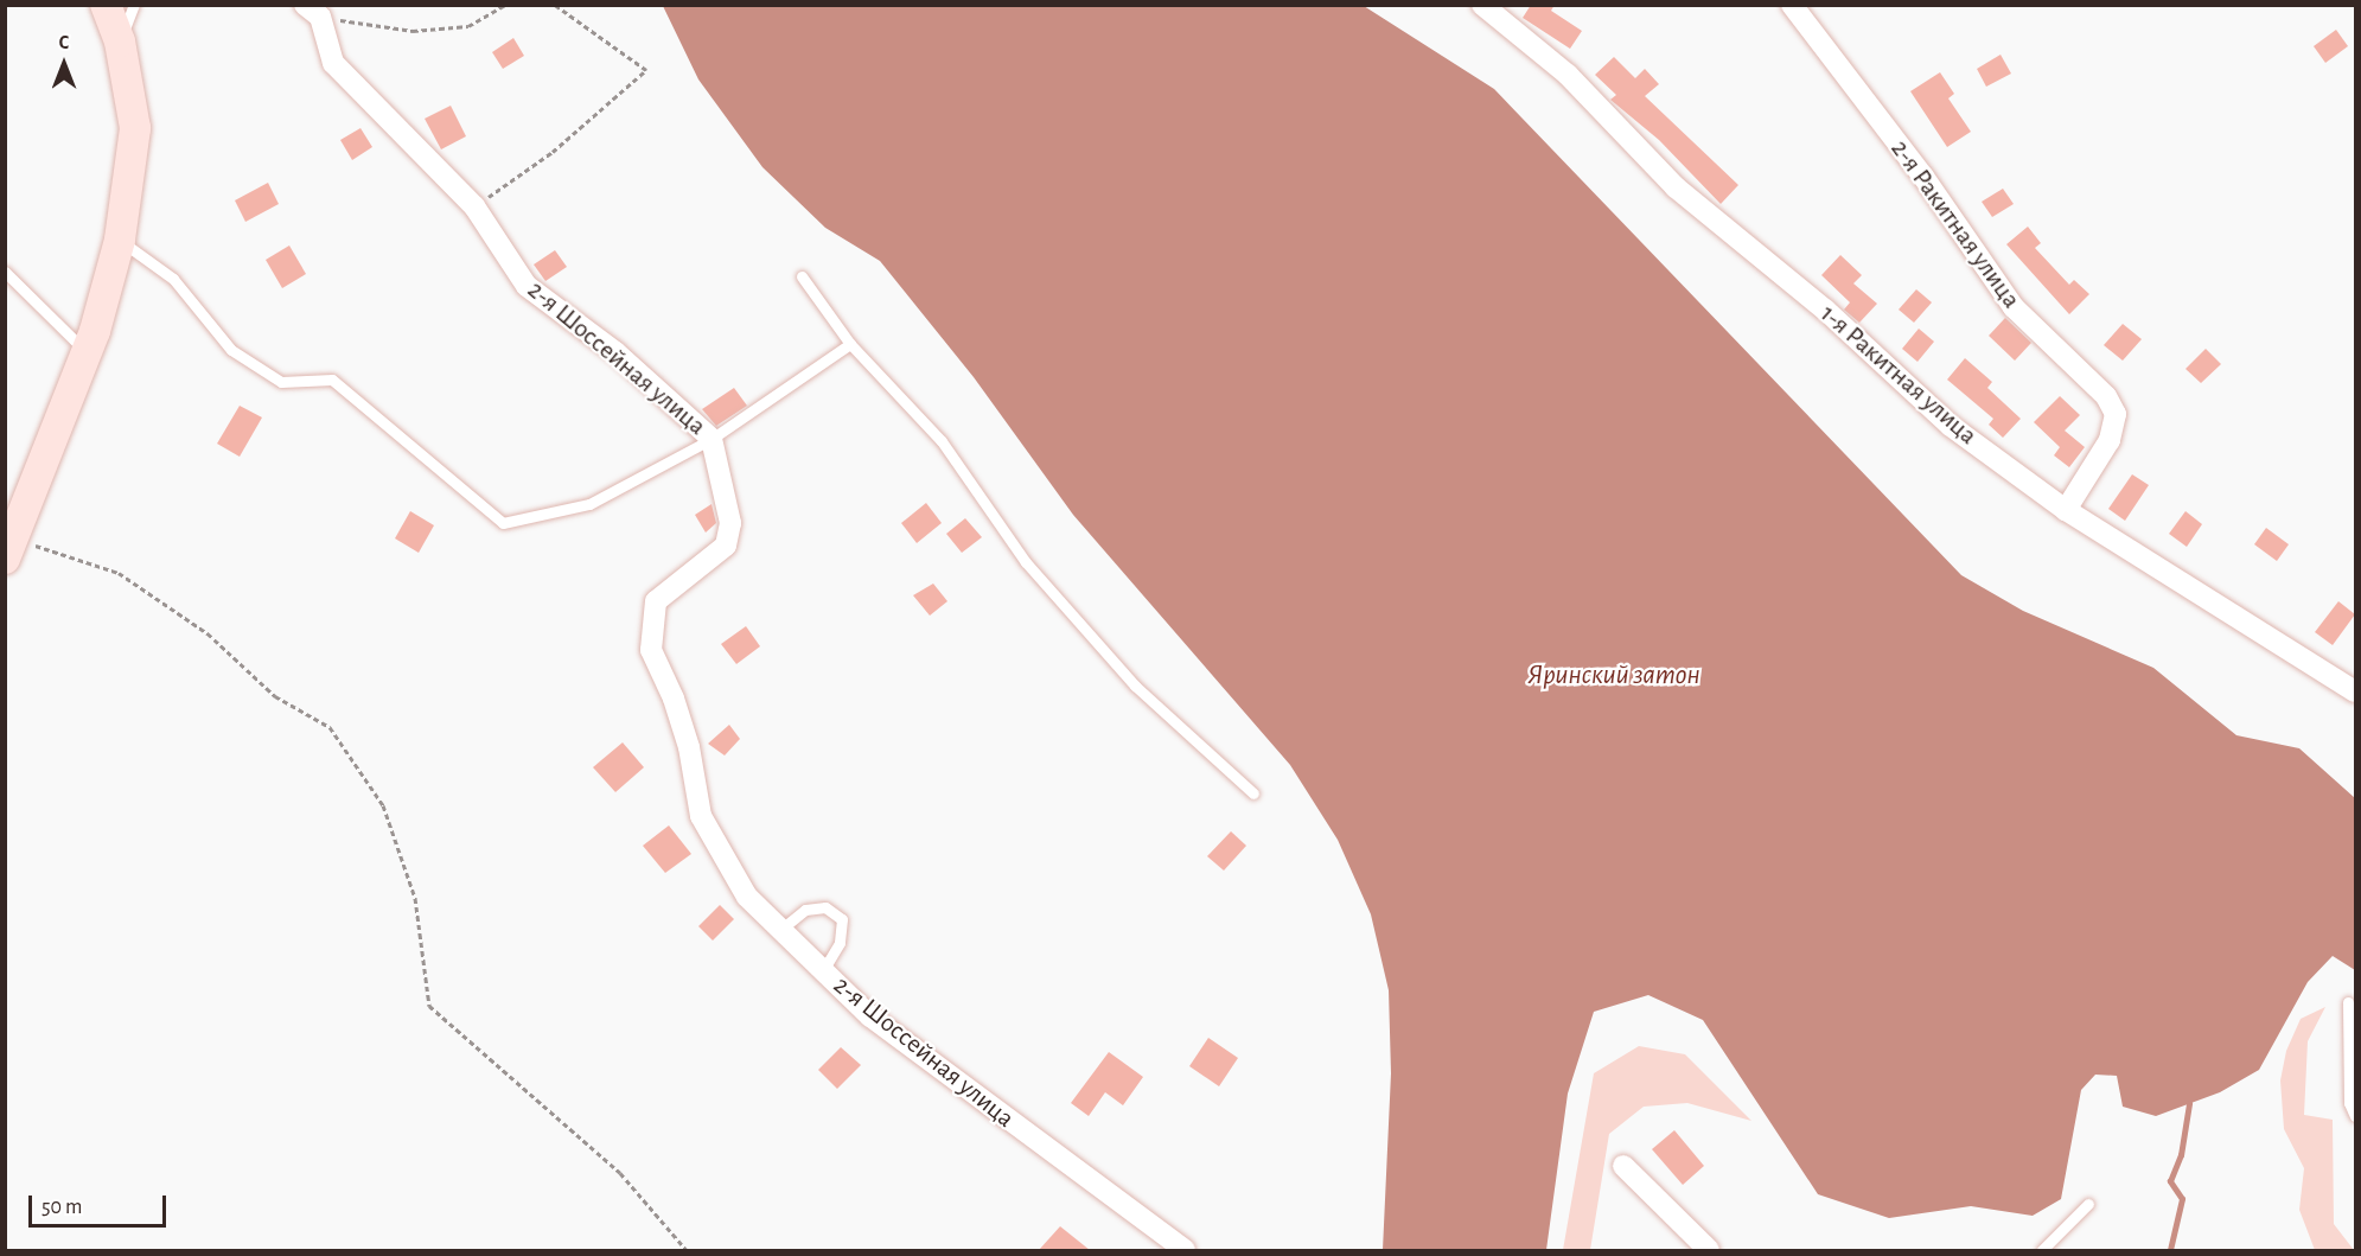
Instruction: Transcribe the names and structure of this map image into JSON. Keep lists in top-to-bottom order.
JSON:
{
  "streets": {
    "street": ["2-я Ракитная улица", "2-я Шоссейная улица", "1-я Ракитная улица"]
  },
  "crossings": [
    ["2-я Ракитная улица", "1-я Ракитная улица"]
  ],
  "water": ["Яринский затон"],
  "scale_bar": "50 m",
  "north": "top"
}
